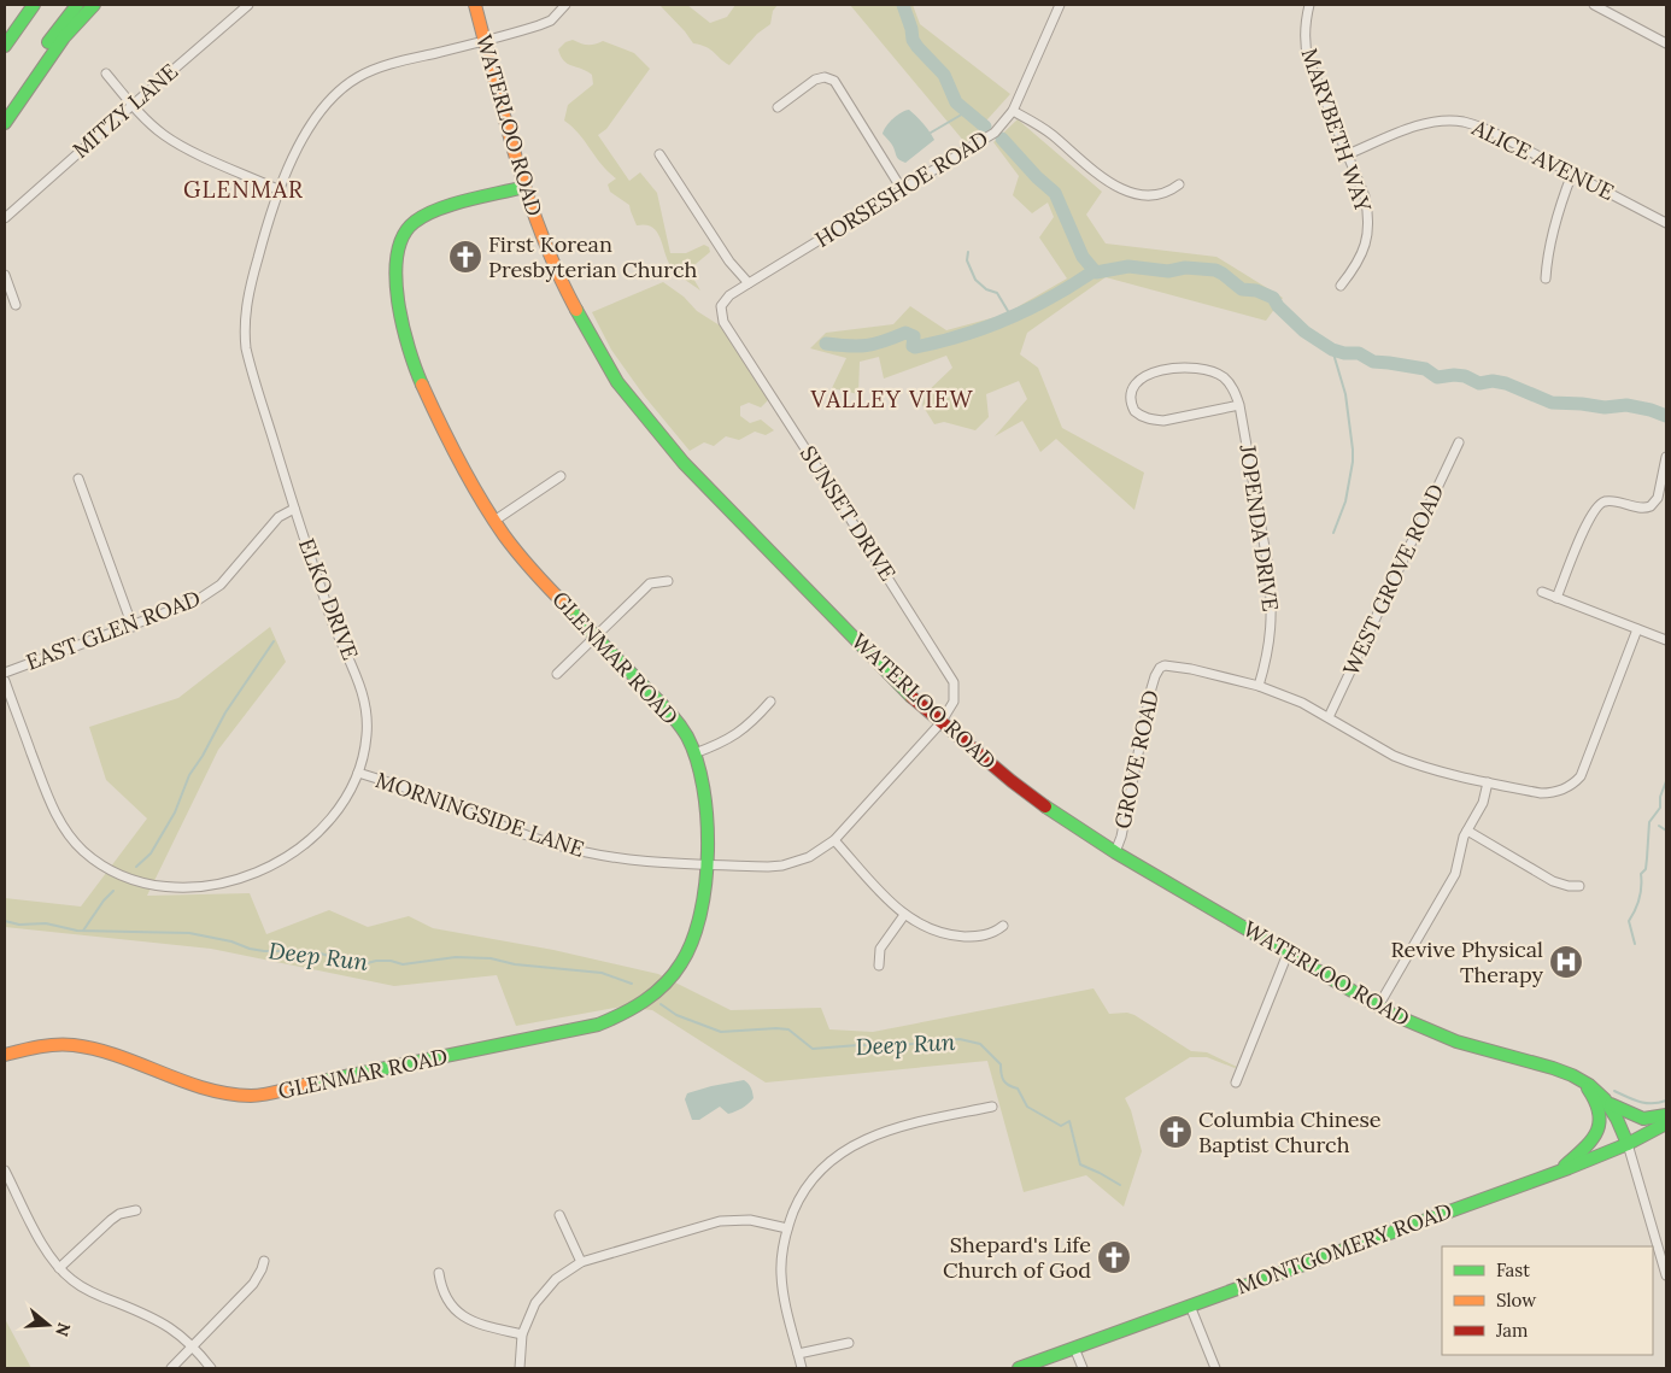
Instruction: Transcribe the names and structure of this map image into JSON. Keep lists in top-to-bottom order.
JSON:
{
  "streets": {
    "main road": ["WATERLOO ROAD", "GLENMAR ROAD", "MONTGOMERY ROAD"],
    "street": [
      "MITZY LANE",
      "MARYBETH WAY",
      "ALICE AVENUE",
      "HORSESHOE ROAD",
      "SUNSET DRIVE",
      "JOPENDA DRIVE",
      "WEST GROVE ROAD",
      "ELKO DRIVE",
      "EAST GLEN ROAD",
      "GROVE ROAD",
      "MORNINGSIDE LANE"
    ]
  },
  "crossings": [
    ["WATERLOO ROAD", "SUNSET DRIVE"],
    ["WATERLOO ROAD", "ELKO DRIVE"],
    ["WATERLOO ROAD", "GLENMAR ROAD"],
    ["WATERLOO ROAD", "GROVE ROAD"],
    ["WATERLOO ROAD", "MORNINGSIDE LANE"],
    ["WATERLOO ROAD", "MONTGOMERY ROAD"],
    ["MARYBETH WAY", "ALICE AVENUE"],
    ["HORSESHOE ROAD", "SUNSET DRIVE"],
    ["SUNSET DRIVE", "MORNINGSIDE LANE"],
    ["JOPENDA DRIVE", "GROVE ROAD"],
    ["ELKO DRIVE", "EAST GLEN ROAD"],
    ["ELKO DRIVE", "MORNINGSIDE LANE"],
    ["GLENMAR ROAD", "MORNINGSIDE LANE"]
  ],
  "districts": ["GLENMAR", "VALLEY VIEW"],
  "water": ["Deep Run"],
  "places": {
    "church": ["First Korean Presbyterian Church", "Columbia Chinese Baptist Church", "Shepard's Life Church of God"],
    "hospital": ["Revive Physical Therapy"]
  },
  "legend": ["Fast", "Slow", "Jam"],
  "north": "right"
}
